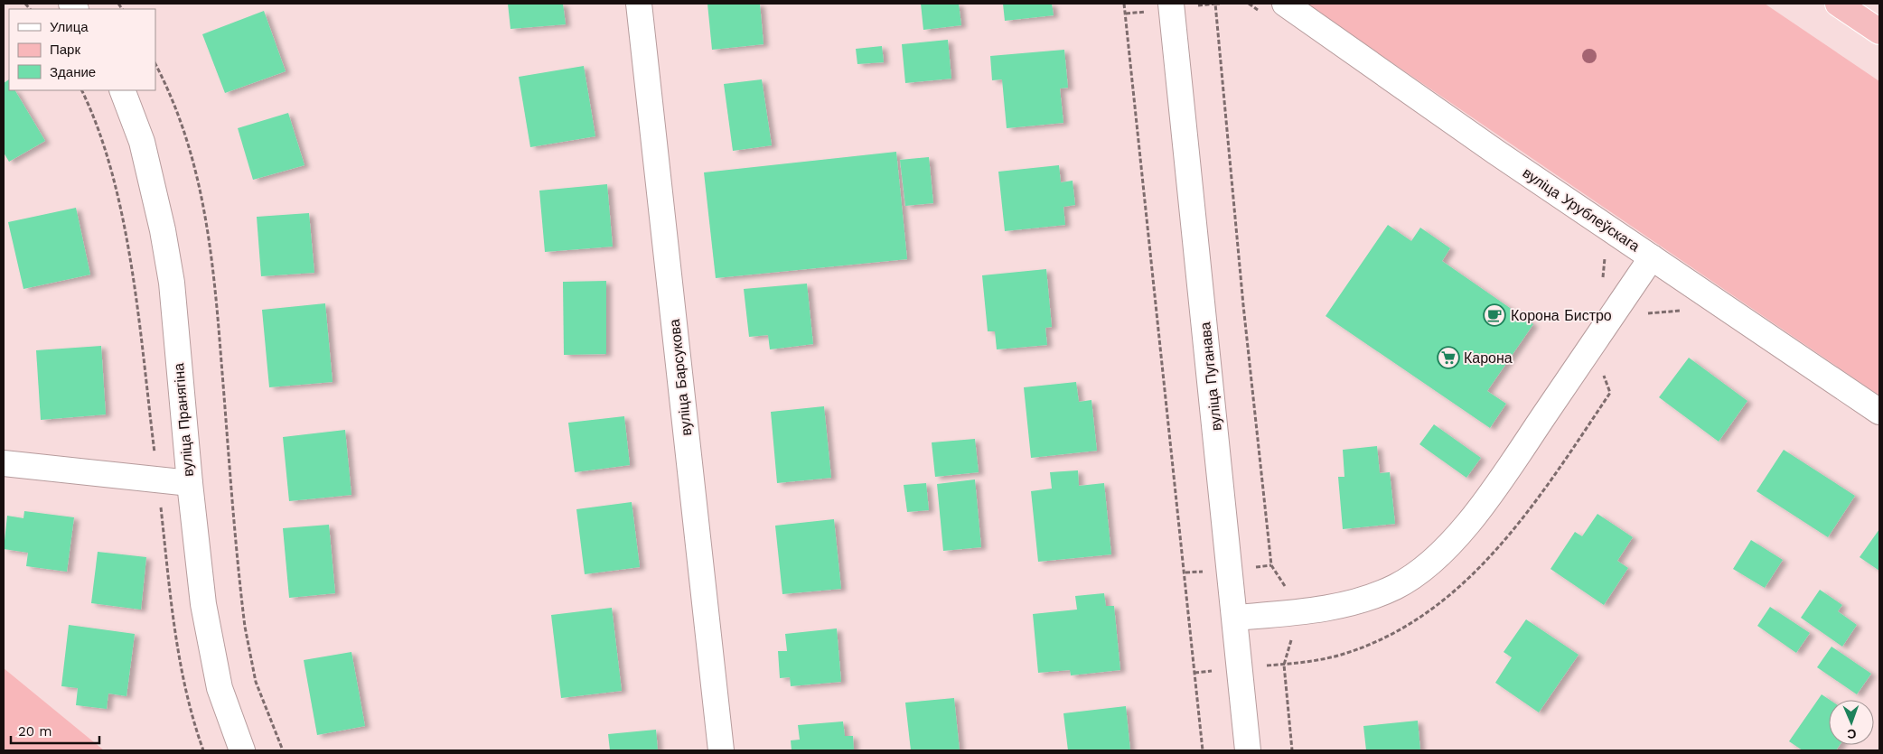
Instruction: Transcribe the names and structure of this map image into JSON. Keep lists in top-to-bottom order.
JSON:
{
  "streets": {
    "street": [
      "вуліца Урублеўскага",
      "вуліца Пуганава",
      "вуліца Барсукова",
      "вуліца Пранягіна"
    ]
  },
  "places": {
    "cafe": ["Корона Бистро"],
    "supermarket": ["Карона"]
  },
  "legend": ["Улица", "Парк", "Здание"],
  "scale_bar": "20 m",
  "north": "bottom"
}
